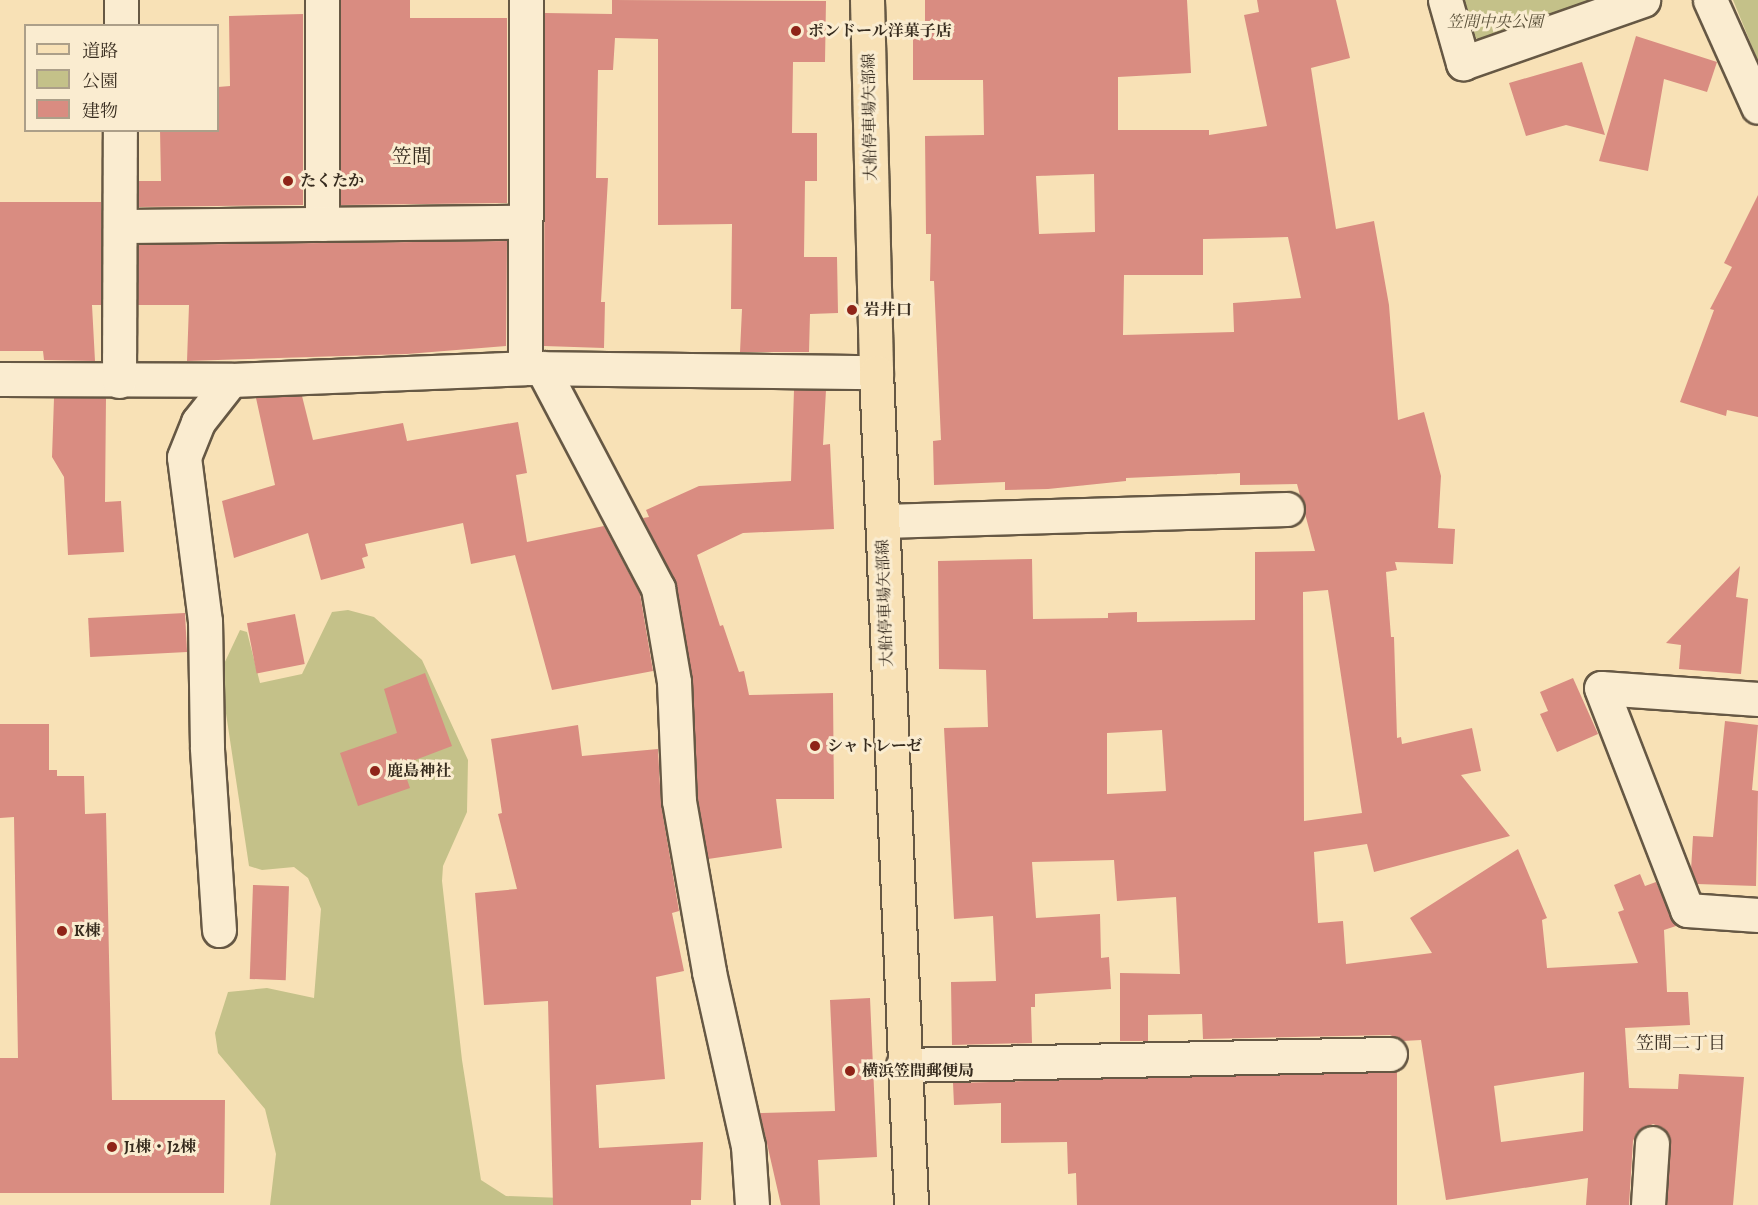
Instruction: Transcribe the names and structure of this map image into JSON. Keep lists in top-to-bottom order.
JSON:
{
  "streets": {
    "main road": ["大船停車場矢部線"]
  },
  "districts": ["笠間", "笠間二丁目"],
  "parks": ["笠間中央公園"],
  "places": [
    "ポンドール洋菓子店",
    "たくたか",
    "岩井口",
    "シャトレーゼ",
    "鹿島神社",
    "K棟",
    "横浜笠間郵便局",
    "J1棟・J2棟"
  ],
  "legend": ["道路", "公園", "建物"]
}
